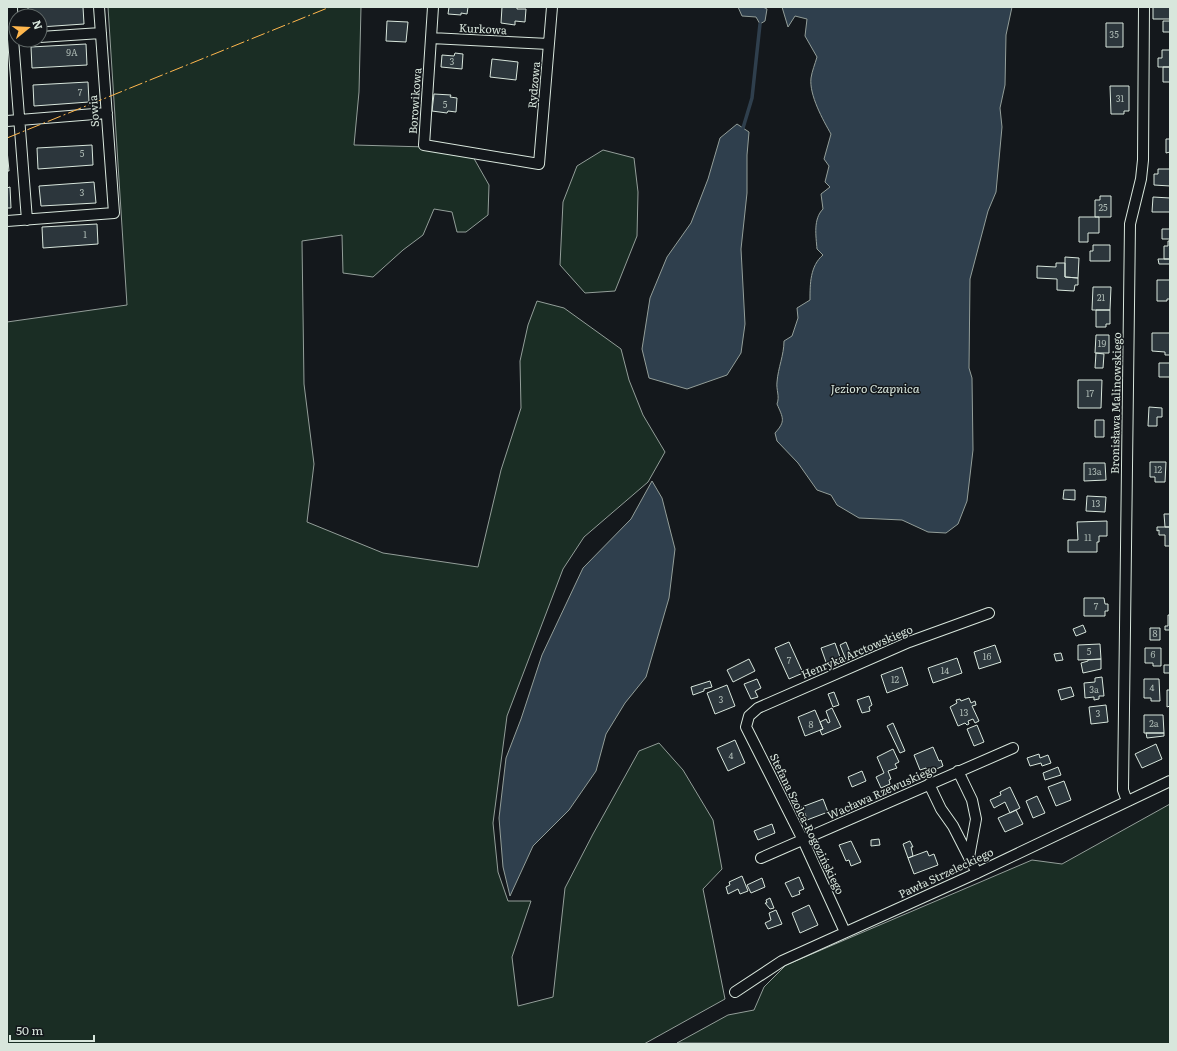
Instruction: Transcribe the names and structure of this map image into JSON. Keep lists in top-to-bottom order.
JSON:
{
  "streets": {
    "street": [
      "Kurkowa",
      "Rydzowa",
      "Borowikowa",
      "Sowia",
      "Bronisława Malinowskiego",
      "Henryka Arctowskiego",
      "Wacława Rzewuskiego",
      "Stefana Szolca-Rogozińskiego",
      "Pawła Strzeleckiego"
    ]
  },
  "crossings": [
    ["Kurkowa", "Rydzowa"],
    ["Kurkowa", "Borowikowa"],
    ["Rydzowa", "Borowikowa"],
    ["Bronisława Malinowskiego", "Pawła Strzeleckiego"],
    ["Henryka Arctowskiego", "Stefana Szolca-Rogozińskiego"],
    ["Wacława Rzewuskiego", "Stefana Szolca-Rogozińskiego"],
    ["Stefana Szolca-Rogozińskiego", "Pawła Strzeleckiego"]
  ],
  "water": ["Jezioro Czapnica"],
  "house_numbers": [
    "35",
    "9A",
    "3",
    "7",
    "31",
    "5",
    "5",
    "3",
    "25",
    "1",
    "21",
    "19",
    "17",
    "12",
    "13a",
    "13",
    "11",
    "7",
    "8",
    "5",
    "6",
    "16",
    "7",
    "14",
    "12",
    "4",
    "3a",
    "3",
    "13",
    "3",
    "2a",
    "8",
    "4"
  ],
  "scale_bar": "50 m",
  "north": "right"
}
